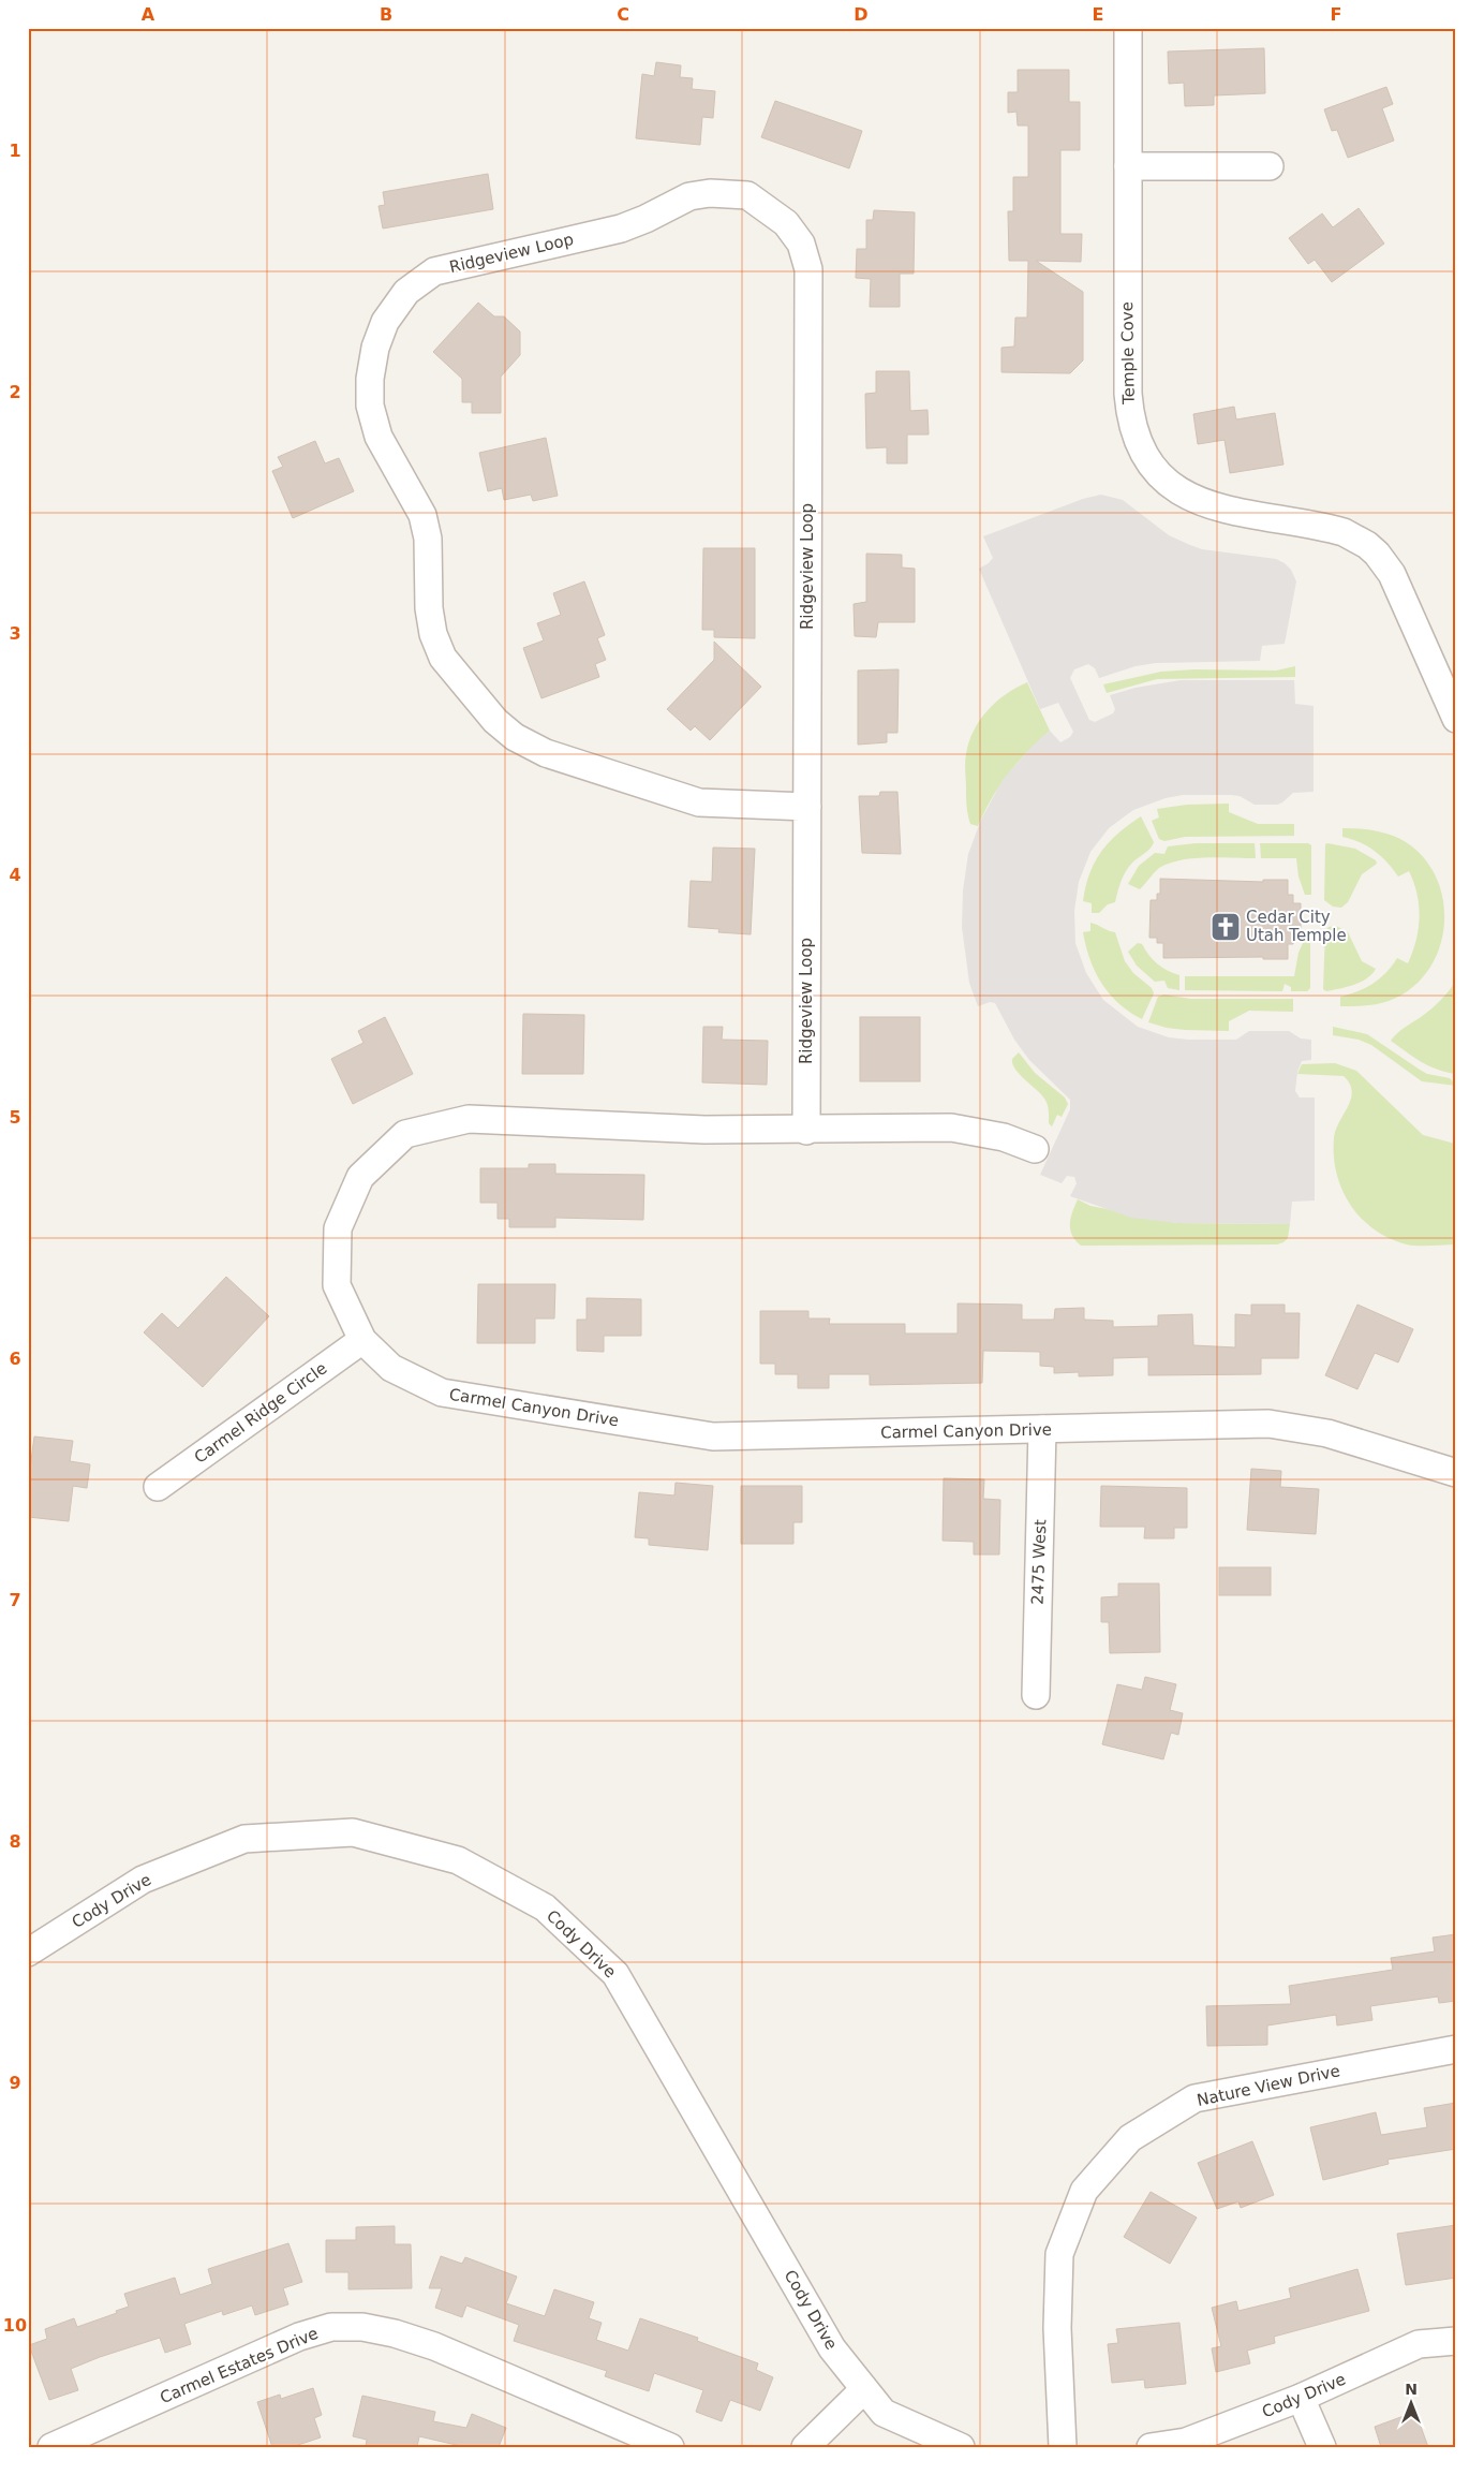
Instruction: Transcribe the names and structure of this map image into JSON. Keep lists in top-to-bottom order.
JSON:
{
  "streets": {
    "street": [
      "Ridgeview Loop",
      "Temple Cove",
      "Carmel Canyon Drive",
      "Carmel Ridge Circle",
      "2475 West",
      "Cody Drive",
      "Nature View Drive",
      "Carmel Estates Drive"
    ]
  },
  "crossings": [
    ["Ridgeview Loop", "Carmel Canyon Drive"],
    ["Carmel Canyon Drive", "Carmel Ridge Circle"],
    ["Carmel Canyon Drive", "2475 West"]
  ],
  "places": {
    "church": ["Cedar City Utah Temple"]
  },
  "north": "top",
  "grid": {
    "columns": [
      "A",
      "B",
      "C",
      "D",
      "E",
      "F"
    ],
    "rows": [
      "1",
      "2",
      "3",
      "4",
      "5",
      "6",
      "7",
      "8",
      "9",
      "10"
    ]
  }
}
